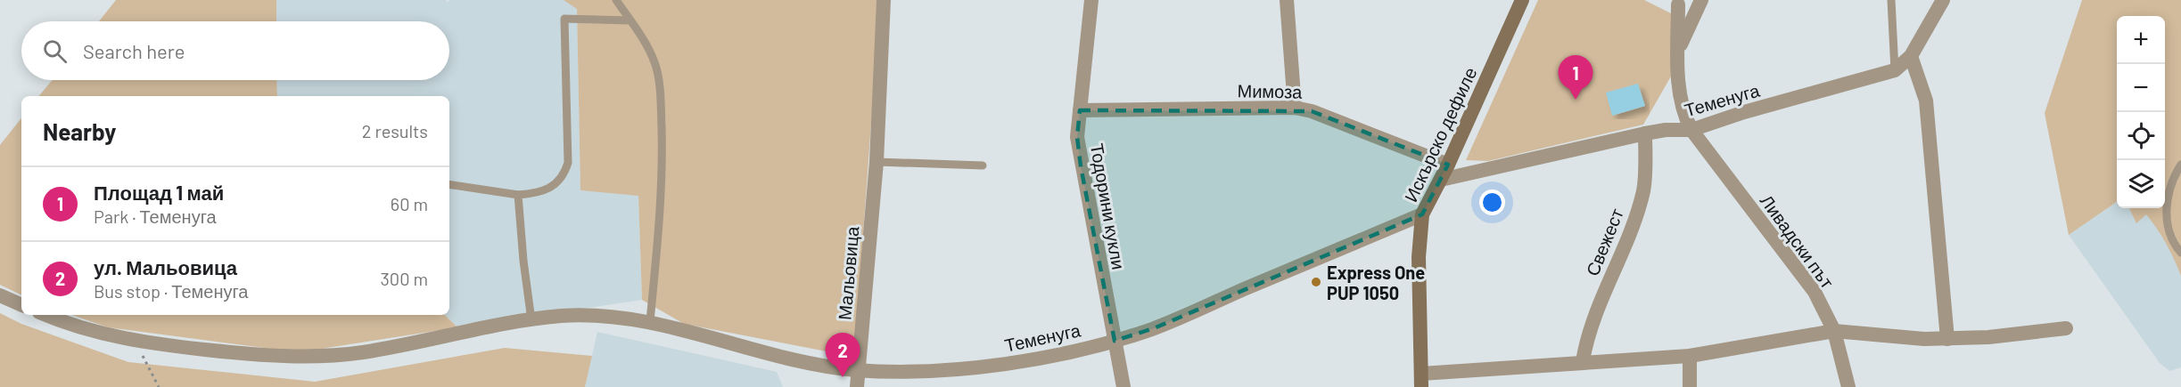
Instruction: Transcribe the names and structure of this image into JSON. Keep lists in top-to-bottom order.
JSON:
{
  "streets": {
    "main road": ["Искърско дефиле"],
    "street": [
      "Мимоза",
      "Теменуга",
      "Тодорини кукли",
      "Ливадски път",
      "Свежест",
      "Мальовица"
    ]
  },
  "crossings": [
    ["Мимоза", "Искърско дефиле"],
    ["Мимоза", "Тодорини кукли"],
    ["Теменуга", "Искърско дефиле"],
    ["Теменуга", "Тодорини кукли"],
    ["Теменуга", "Ливадски път"],
    ["Теменуга", "Свежест"],
    ["Теменуга", "Мальовица"]
  ],
  "places": ["Express One PUP 1050"],
  "page": {
    "map_buttons": ["+", "−"],
    "search": "Search here",
    "pins": ["1", "2"],
    "heading": ["Nearby", "2 results"],
    "list": [
      {
        "mark": "1",
        "name": "Площад 1 май",
        "note": "Park · Теменуга",
        "value": "60 m"
      },
      {
        "mark": "2",
        "name": "ул. Мальовица",
        "note": "Bus stop · Теменуга",
        "value": "300 m"
      }
    ]
  }
}
